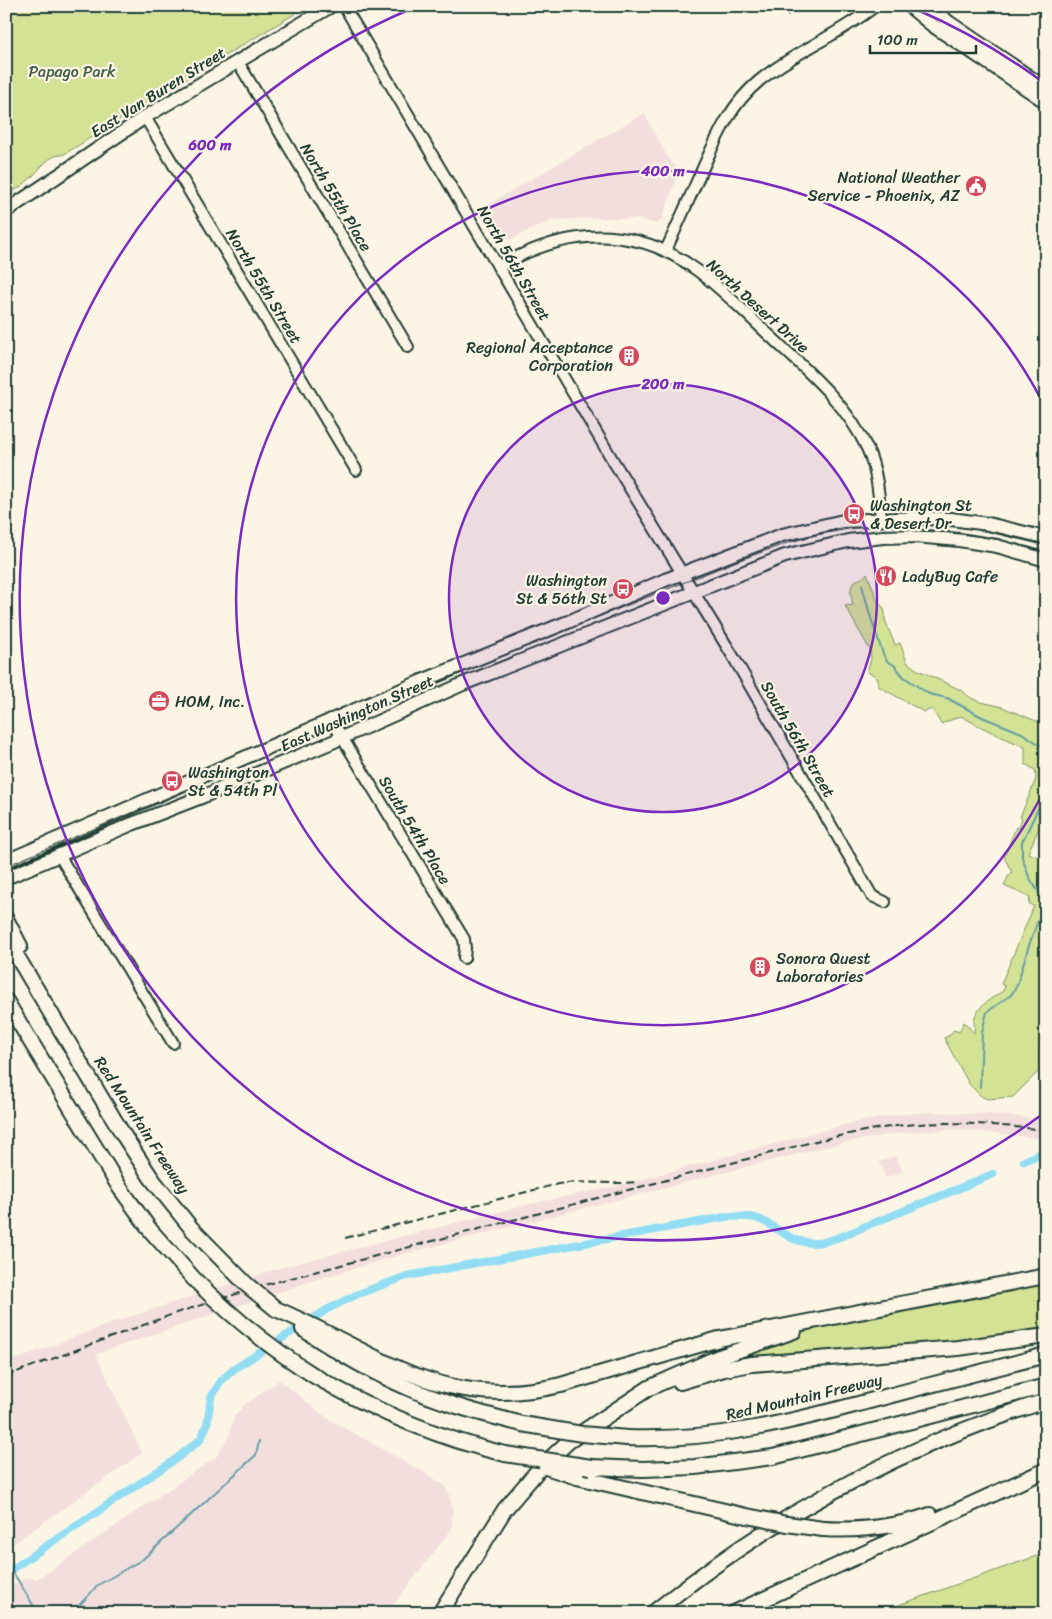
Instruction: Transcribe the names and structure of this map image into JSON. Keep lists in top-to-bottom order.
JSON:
{
  "streets": {
    "highway": ["Red Mountain Freeway"],
    "main road": ["East Van Buren Street", "East Washington Street"],
    "street": [
      "North 55th Place",
      "North 56th Street",
      "North 55th Street",
      "North Desert Drive",
      "South 56th Street",
      "South 54th Place"
    ]
  },
  "crossings": [
    ["East Van Buren Street", "North 55th Place"],
    ["East Van Buren Street", "North 55th Street"],
    ["North 56th Street", "North Desert Drive"],
    ["North 56th Street", "East Washington Street"],
    ["North 56th Street", "South 56th Street"],
    ["North Desert Drive", "East Washington Street"],
    ["East Washington Street", "South 56th Street"],
    ["East Washington Street", "South 54th Place"]
  ],
  "parks": ["Papago Park"],
  "places": {
    "public building": ["National Weather Service - Phoenix, AZ"],
    "building": ["Regional Acceptance Corporation", "Sonora Quest Laboratories"],
    "bus stop": ["Washington St & Desert Dr", "Washington St & 56th St", "Washington St & 54th Pl"],
    "restaurant": ["LadyBug Cafe"],
    "office": ["HOM, Inc."]
  },
  "scale_bar": "100 m",
  "rings": ["600 m", "400 m", "200 m"]
}
